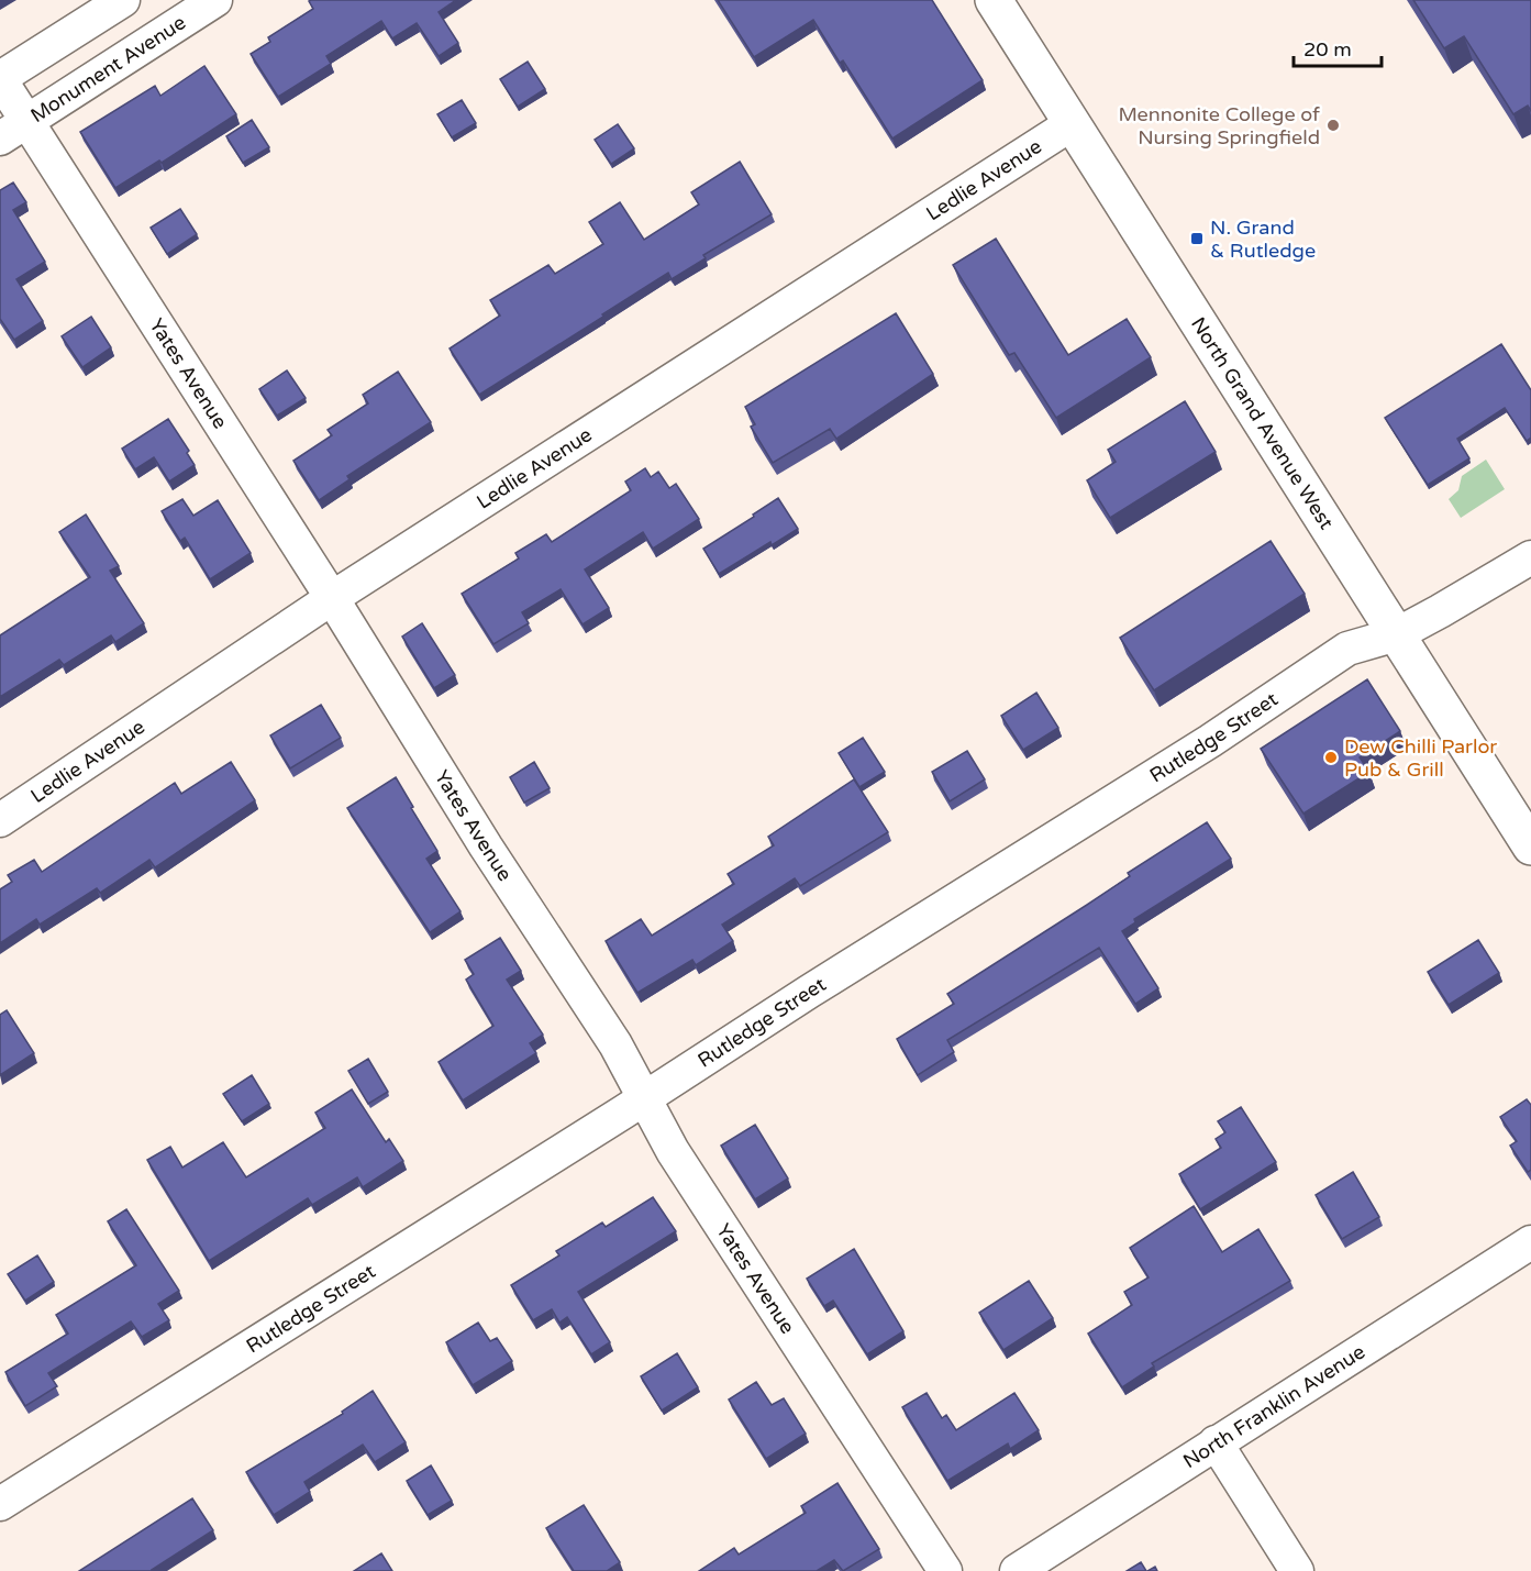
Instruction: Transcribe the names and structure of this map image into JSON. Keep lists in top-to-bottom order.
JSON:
{
  "streets": {
    "main road": ["North Grand Avenue West"],
    "street": [
      "Monument Avenue",
      "Ledlie Avenue",
      "Yates Avenue",
      "Rutledge Street",
      "North Franklin Avenue"
    ]
  },
  "crossings": [
    ["Monument Avenue", "Yates Avenue"],
    ["Ledlie Avenue", "Yates Avenue"],
    ["Ledlie Avenue", "North Grand Avenue West"],
    ["Yates Avenue", "Rutledge Street"],
    ["North Grand Avenue West", "Rutledge Street"]
  ],
  "places": {
    "other": ["Mennonite College of Nursing Springfield", "Dew Chilli Parlor Pub & Grill"],
    "transit": ["N. Grand & Rutledge"]
  },
  "scale_bar": "20 m"
}
